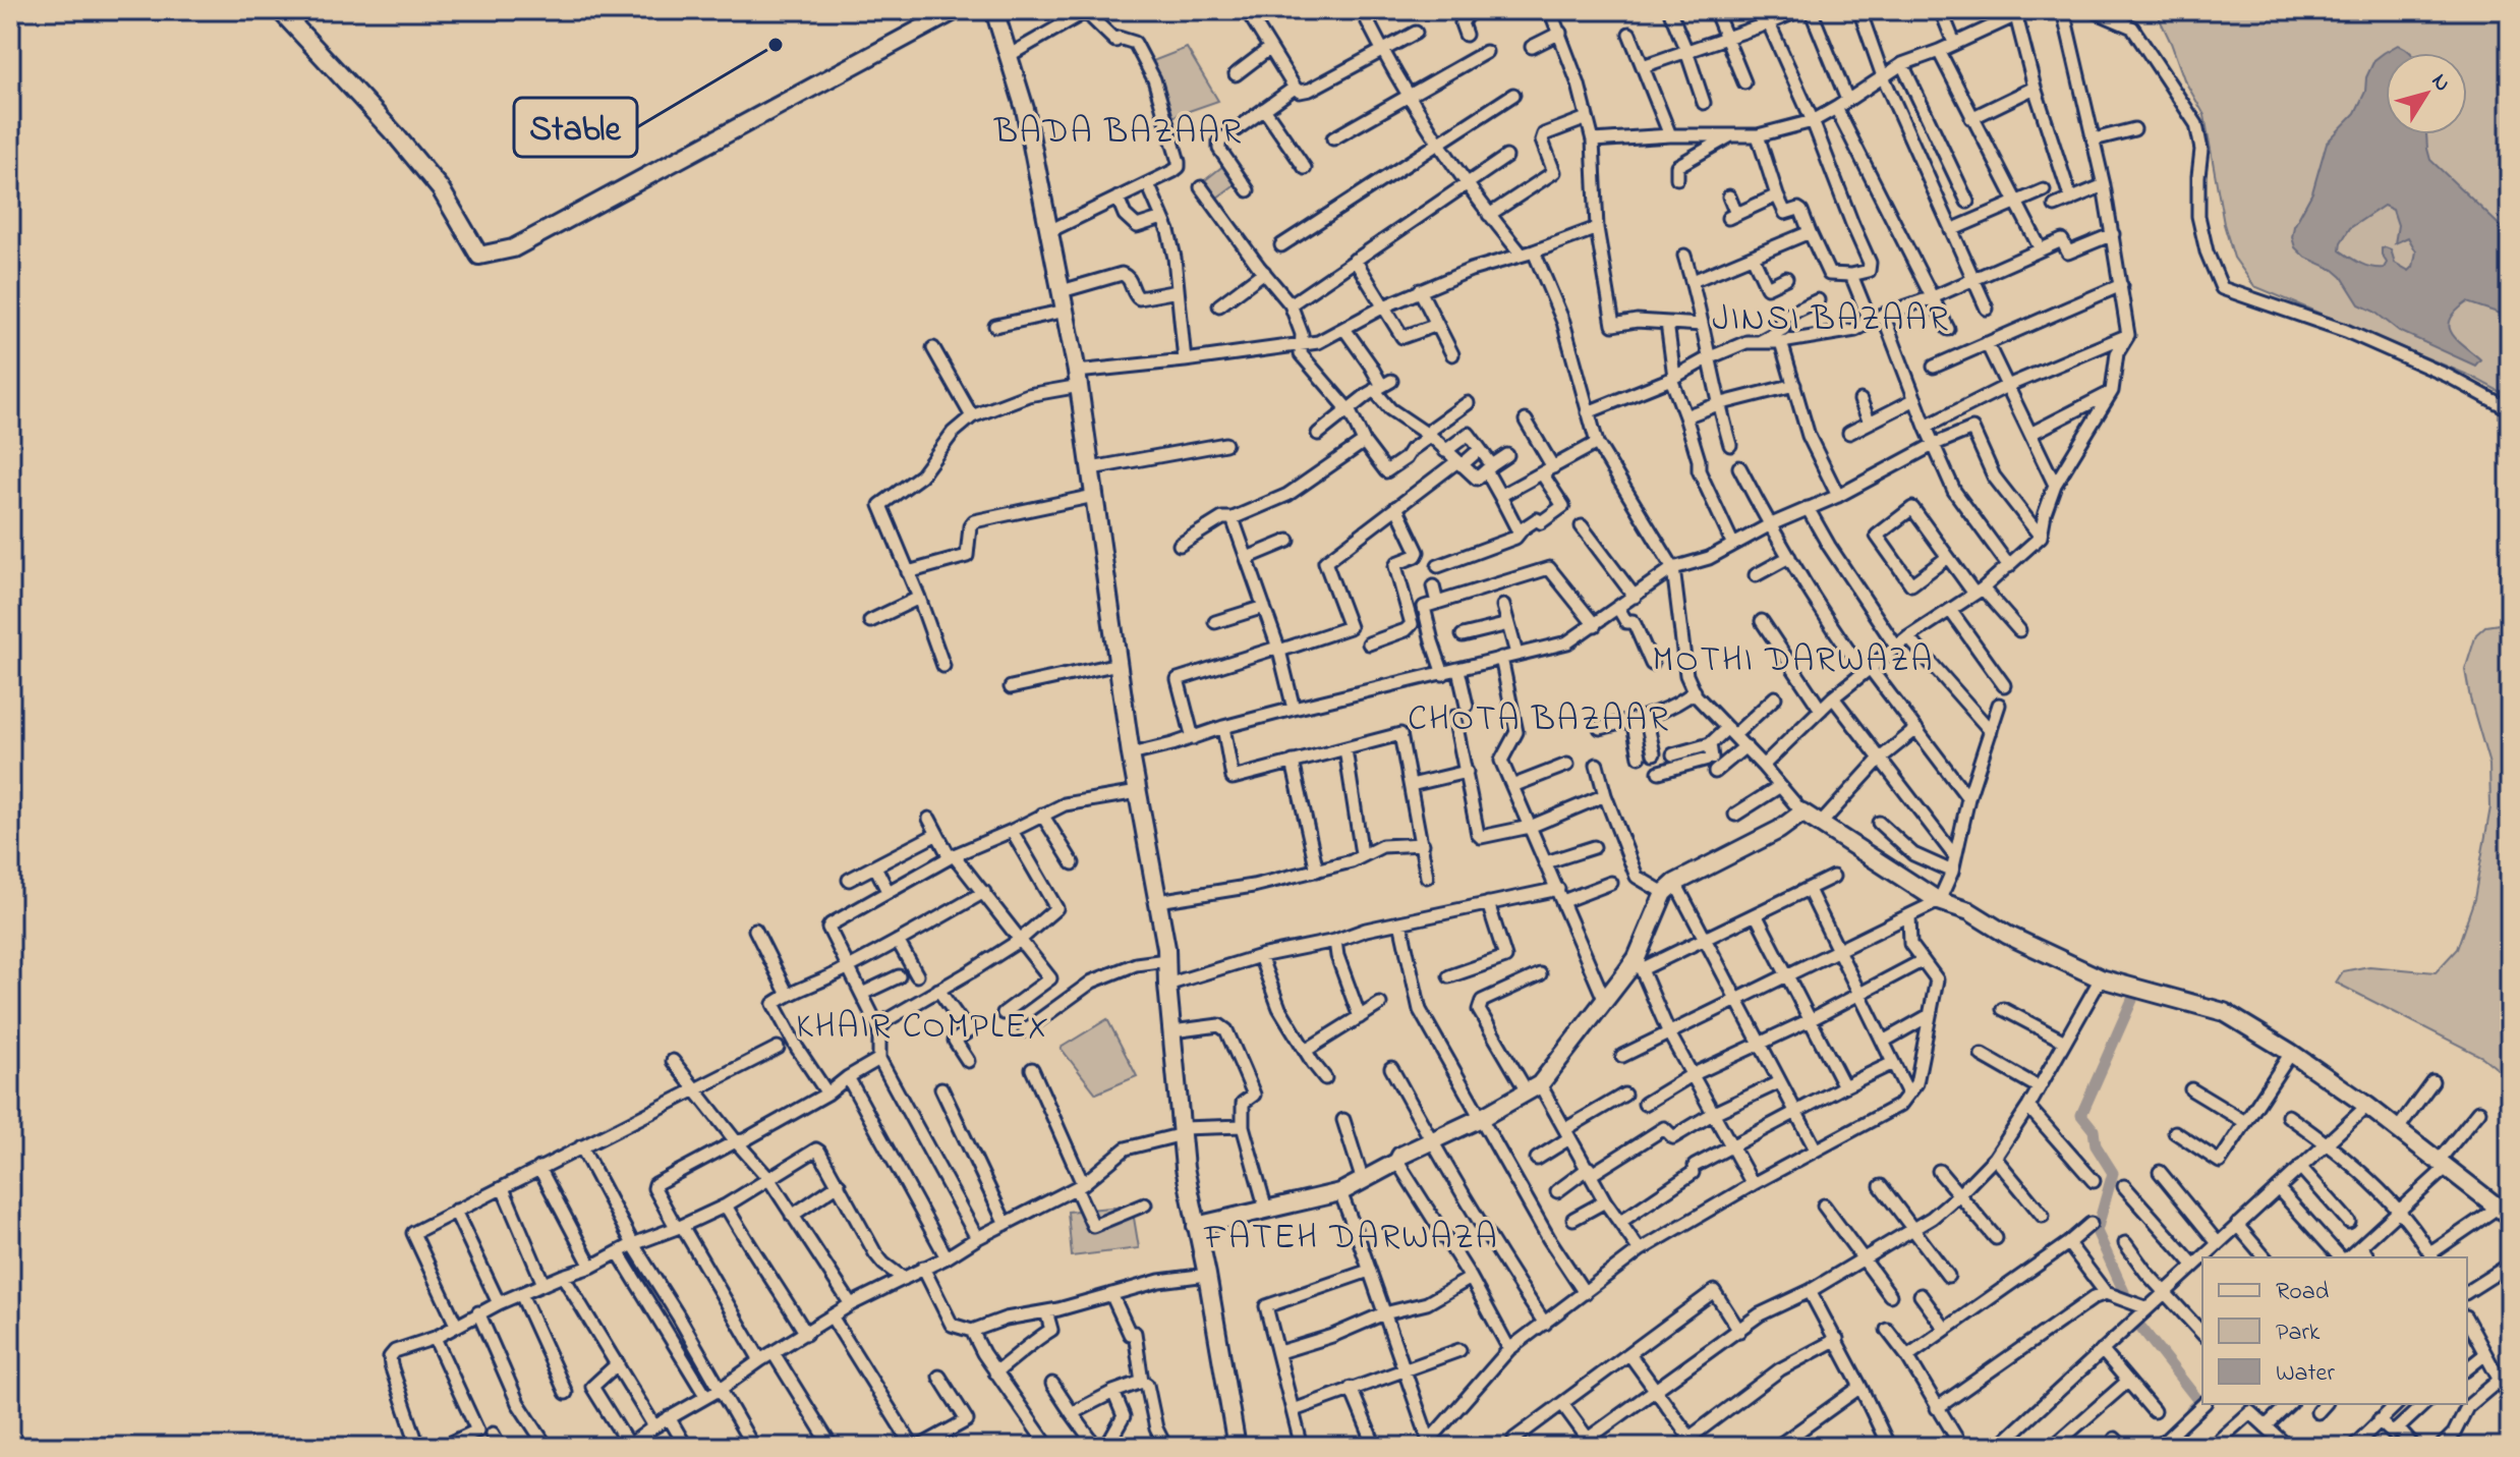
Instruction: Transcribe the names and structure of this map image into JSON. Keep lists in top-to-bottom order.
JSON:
{
  "districts": [
    "BADA BAZAAR",
    "JINSI BAZAAR",
    "MOTHI DARWAZA",
    "CHOTA BAZAAR",
    "KHAIR COMPLEX",
    "FATEH DARWAZA"
  ],
  "places": ["Stable"],
  "legend": ["Road", "Park", "Water"],
  "north": "top right"
}
